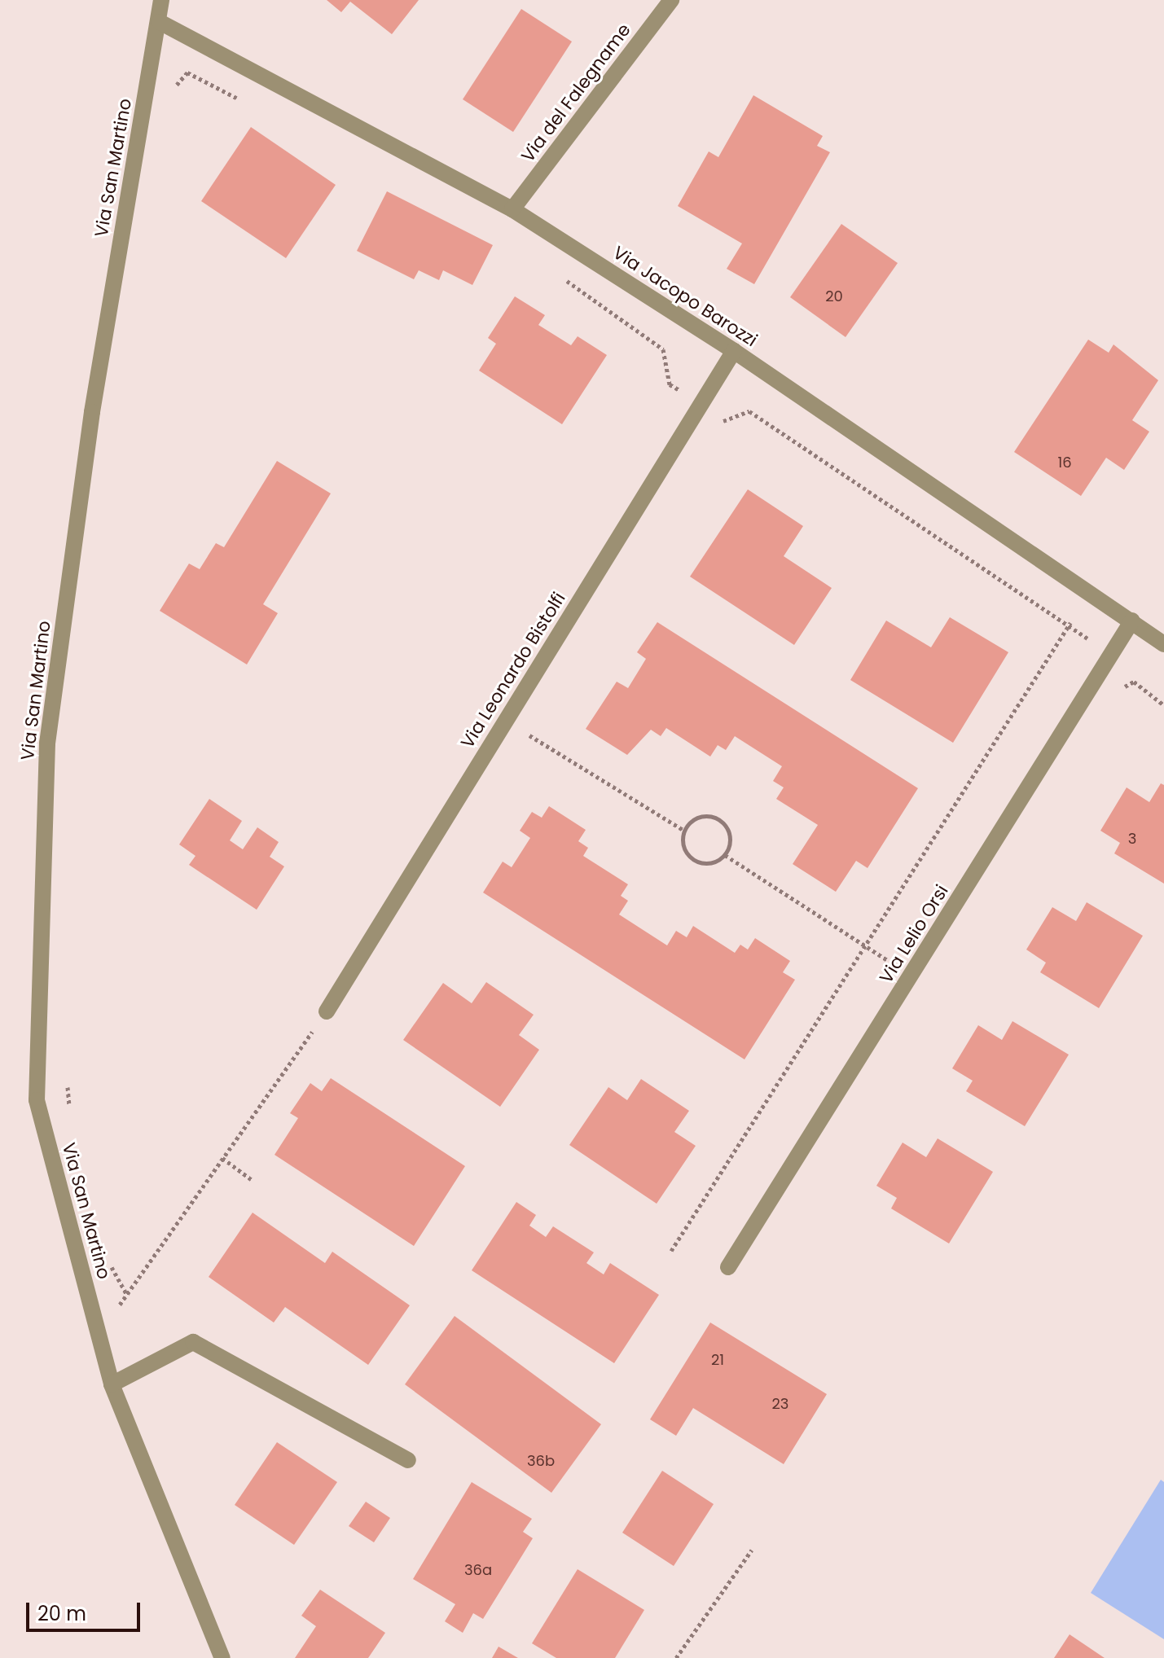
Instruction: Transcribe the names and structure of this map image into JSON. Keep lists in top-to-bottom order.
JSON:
{
  "streets": {
    "street": [
      "Via del Falegname",
      "Via San Martino",
      "Via Jacopo Barozzi",
      "Via Leonardo Bistolfi",
      "Via Lelio Orsi"
    ]
  },
  "crossings": [
    ["Via del Falegname", "Via Jacopo Barozzi"],
    ["Via San Martino", "Via Jacopo Barozzi"],
    ["Via Jacopo Barozzi", "Via Leonardo Bistolfi"],
    ["Via Jacopo Barozzi", "Via Lelio Orsi"]
  ],
  "house_numbers": [
    "20",
    "16",
    "3",
    "21",
    "23",
    "36b",
    "36a"
  ],
  "scale_bar": "20 m"
}
